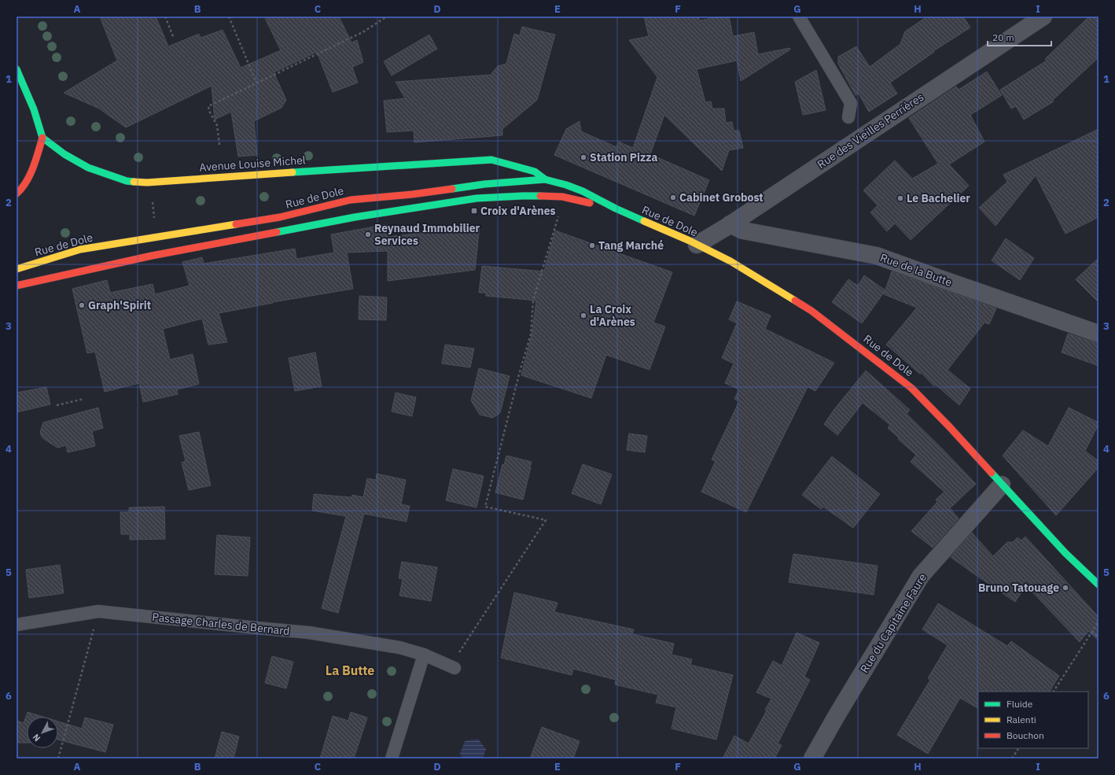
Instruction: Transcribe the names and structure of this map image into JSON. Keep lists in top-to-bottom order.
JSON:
{
  "streets": {
    "main road": ["Avenue Louise Michel", "Rue de Dole"],
    "street": ["Rue des Vieilles Perrières", "Rue de la Butte", "Rue du Capitaine Faure"],
    "lane": ["Passage Charles de Bernard"]
  },
  "crossings": [
    ["Rue des Vieilles Perrières", "Rue de Dole"],
    ["Rue des Vieilles Perrières", "Rue de la Butte"],
    ["Avenue Louise Michel", "Rue de Dole"],
    ["Rue de Dole", "Rue du Capitaine Faure"]
  ],
  "districts": ["La Butte"],
  "places": {
    "other": [
      "Station Pizza",
      "Cabinet Grobost",
      "Le Bachelier",
      "Reynaud Immobilier Services",
      "Tang Marché",
      "Graph'Spirit",
      "La Croix d'Arènes",
      "Bruno Tatouage"
    ],
    "transit": ["Croix d'Arènes"]
  },
  "legend": ["Fluide", "Ralenti", "Bouchon"],
  "scale_bar": "20 m",
  "north": "bottom left",
  "grid": {
    "columns": [
      "A",
      "B",
      "C",
      "D",
      "E",
      "F",
      "G",
      "H",
      "I"
    ],
    "rows": [
      "1",
      "2",
      "3",
      "4",
      "5",
      "6"
    ]
  }
}
